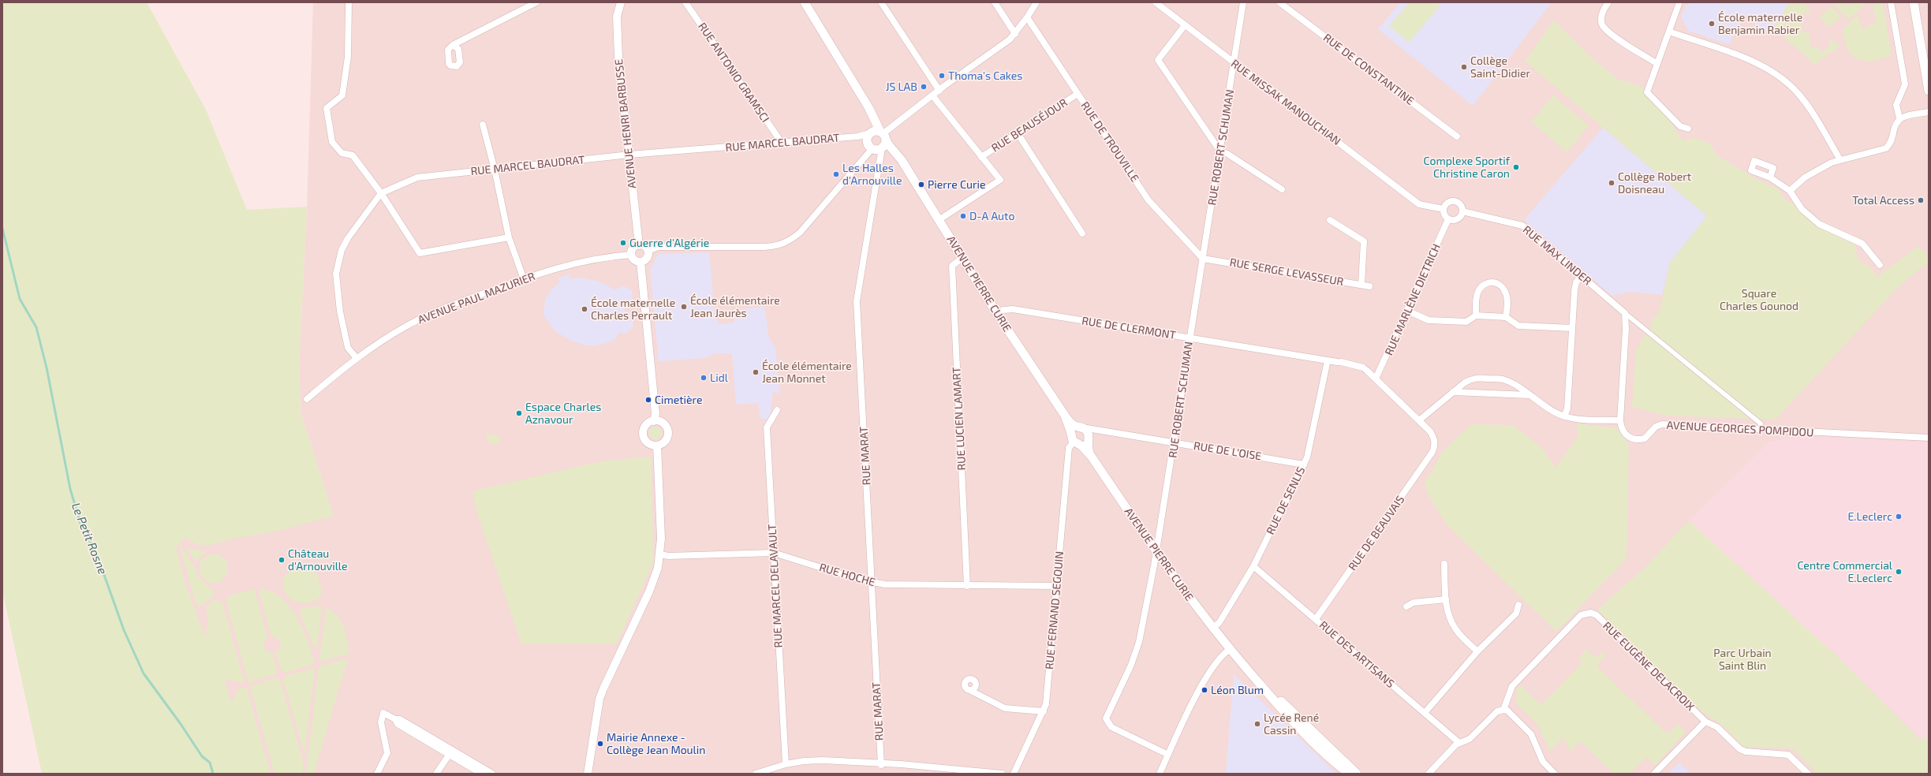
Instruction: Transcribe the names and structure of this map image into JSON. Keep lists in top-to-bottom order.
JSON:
{
  "streets": {
    "main road": ["AVENUE PIERRE CURIE"],
    "street": [
      "RUE DE CONSTANTINE",
      "RUE ANTONIO GRAMSCI",
      "RUE MISSAK MANOUCHIAN",
      "AVENUE HENRI BARBUSSE",
      "RUE BEAUSÉJOUR",
      "RUE DE TROUVILLE",
      "RUE MARCEL BAUDRAT",
      "RUE ROBERT SCHUMAN",
      "RUE MAX LINDER",
      "RUE SERGE LEVASSEUR",
      "AVENUE PAUL MAZURIER",
      "RUE MARLÈNE DIETRICH",
      "RUE DE CLERMONT",
      "RUE LUCIEN LAMART",
      "AVENUE GEORGES POMPIDOU",
      "RUE DE L'OISE",
      "RUE MARAT",
      "RUE DE SENLIS",
      "RUE DE BEAUVAIS",
      "RUE HOCHE",
      "RUE MARCEL DELAVAULT",
      "RUE FERNAND SEGOUIN",
      "RUE DES ARTISANS",
      "RUE EUGÈNE DELACROIX"
    ]
  },
  "crossings": [
    ["RUE ANTONIO GRAMSCI", "RUE MARCEL BAUDRAT"],
    ["RUE MISSAK MANOUCHIAN", "RUE ROBERT SCHUMAN"],
    ["RUE MISSAK MANOUCHIAN", "RUE MAX LINDER"],
    ["RUE MISSAK MANOUCHIAN", "RUE MARLÈNE DIETRICH"],
    ["AVENUE HENRI BARBUSSE", "RUE MARCEL BAUDRAT"],
    ["AVENUE HENRI BARBUSSE", "AVENUE PAUL MAZURIER"],
    ["RUE BEAUSÉJOUR", "RUE DE TROUVILLE"],
    ["RUE DE TROUVILLE", "RUE ROBERT SCHUMAN"],
    ["RUE DE TROUVILLE", "RUE SERGE LEVASSEUR"],
    ["RUE MARCEL BAUDRAT", "AVENUE PAUL MAZURIER"],
    ["RUE ROBERT SCHUMAN", "RUE SERGE LEVASSEUR"],
    ["RUE ROBERT SCHUMAN", "AVENUE PIERRE CURIE"],
    ["RUE ROBERT SCHUMAN", "RUE DE CLERMONT"],
    ["RUE ROBERT SCHUMAN", "RUE DE L'OISE"],
    ["RUE MAX LINDER", "RUE MARLÈNE DIETRICH"],
    ["RUE MAX LINDER", "AVENUE GEORGES POMPIDOU"],
    ["AVENUE PIERRE CURIE", "RUE DE CLERMONT"],
    ["AVENUE PIERRE CURIE", "RUE LUCIEN LAMART"],
    ["AVENUE PIERRE CURIE", "RUE DE L'OISE"],
    ["AVENUE PIERRE CURIE", "RUE MARAT"],
    ["AVENUE PIERRE CURIE", "RUE DE SENLIS"],
    ["AVENUE PIERRE CURIE", "RUE FERNAND SEGOUIN"],
    ["RUE MARLÈNE DIETRICH", "RUE DE CLERMONT"],
    ["RUE DE CLERMONT", "RUE DE SENLIS"],
    ["RUE DE CLERMONT", "RUE DE BEAUVAIS"],
    ["RUE LUCIEN LAMART", "RUE HOCHE"],
    ["RUE DE L'OISE", "RUE DE SENLIS"],
    ["RUE MARAT", "RUE HOCHE"],
    ["RUE DE SENLIS", "RUE DES ARTISANS"],
    ["RUE DE BEAUVAIS", "RUE DES ARTISANS"],
    ["RUE HOCHE", "RUE MARCEL DELAVAULT"],
    ["RUE HOCHE", "RUE FERNAND SEGOUIN"]
  ],
  "water": ["Le Petit Rosne"],
  "parks": ["Square Charles Gounod", "Parc Urbain Saint Blin"],
  "places": [
    "École maternelle Benjamin Rabier",
    "Collège Saint-Didier",
    "Thoma's Cakes",
    "JS LAB",
    "Complexe Sportif Christine Caron",
    "Les Halles d'Arnouville",
    "Collège Robert Doisneau",
    "Pierre Curie",
    "Total Access",
    "D-A Auto",
    "Guerre d'Algérie",
    "École élémentaire Jean Jaurès",
    "École maternelle Charles Perrault",
    "École élémentaire Jean Monnet",
    "Lidl",
    "Cimetière",
    "Espace Charles Aznavour",
    "E.Leclerc",
    "Château d'Arnouville",
    "Centre Commercial E.Leclerc",
    "Léon Blum",
    "Lycée René Cassin",
    "Mairie Annexe - Collège Jean Moulin"
  ]
}
